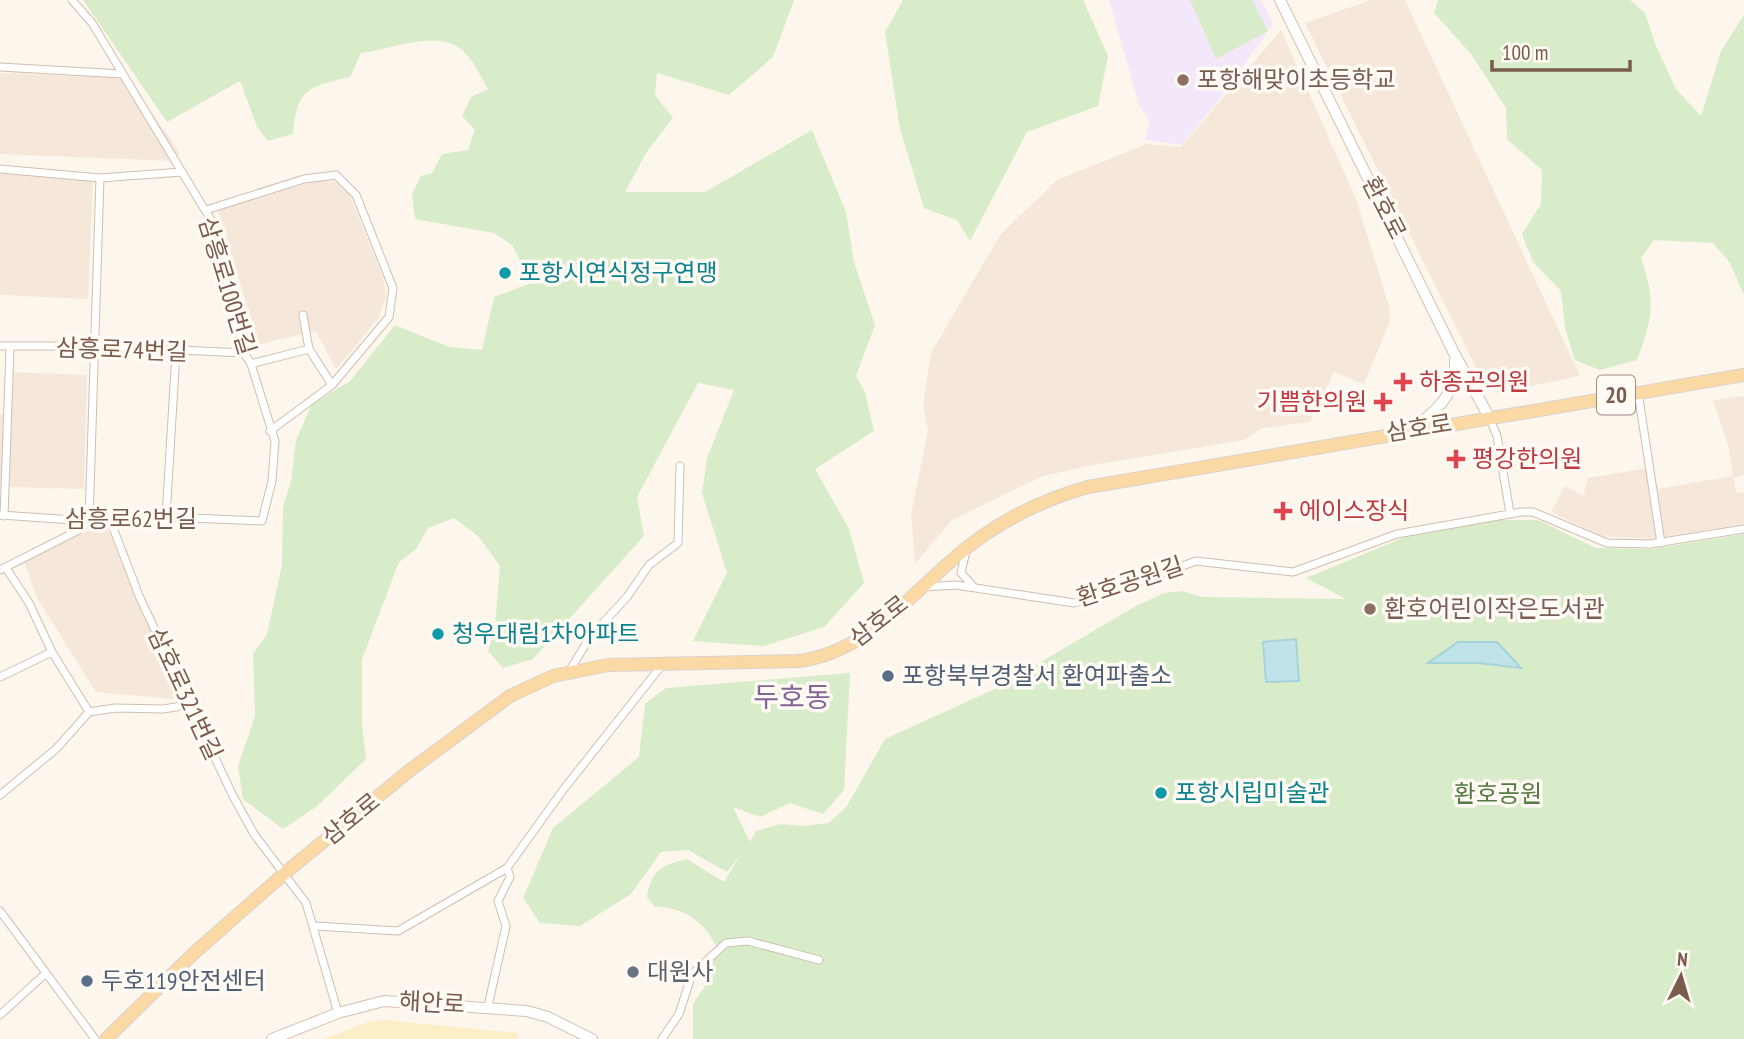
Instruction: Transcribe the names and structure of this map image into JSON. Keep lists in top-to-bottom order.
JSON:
{
  "streets": {
    "main road": ["20", "삼호로"],
    "street": [
      "환호로",
      "삼흥로100번길",
      "삼흥로74번길",
      "삼흥로62번길",
      "환호공원길",
      "삼호로321번길",
      "해안로"
    ]
  },
  "crossings": [
    ["환호로", "삼호로"],
    ["삼흥로100번길", "삼흥로74번길"],
    ["삼흥로100번길", "삼흥로62번길"],
    ["삼호로", "환호공원길"],
    ["삼호로", "삼호로321번길"],
    ["삼흥로62번길", "삼호로321번길"],
    ["삼호로321번길", "해안로"]
  ],
  "districts": ["두호동"],
  "parks": ["환호공원"],
  "places": {
    "other": [
      "포항해맞이초등학교",
      "포항시연식정구연맹",
      "환호어린이작은도서관",
      "청우대림1차아파트",
      "포항북부경찰서 환여파출소",
      "포항시립미술관",
      "대원사",
      "두호119안전센터"
    ],
    "health": [
      "하종곤의원",
      "기쁨한의원",
      "평강한의원",
      "에이스장식"
    ]
  },
  "scale_bar": "100 m",
  "north": "top"
}
